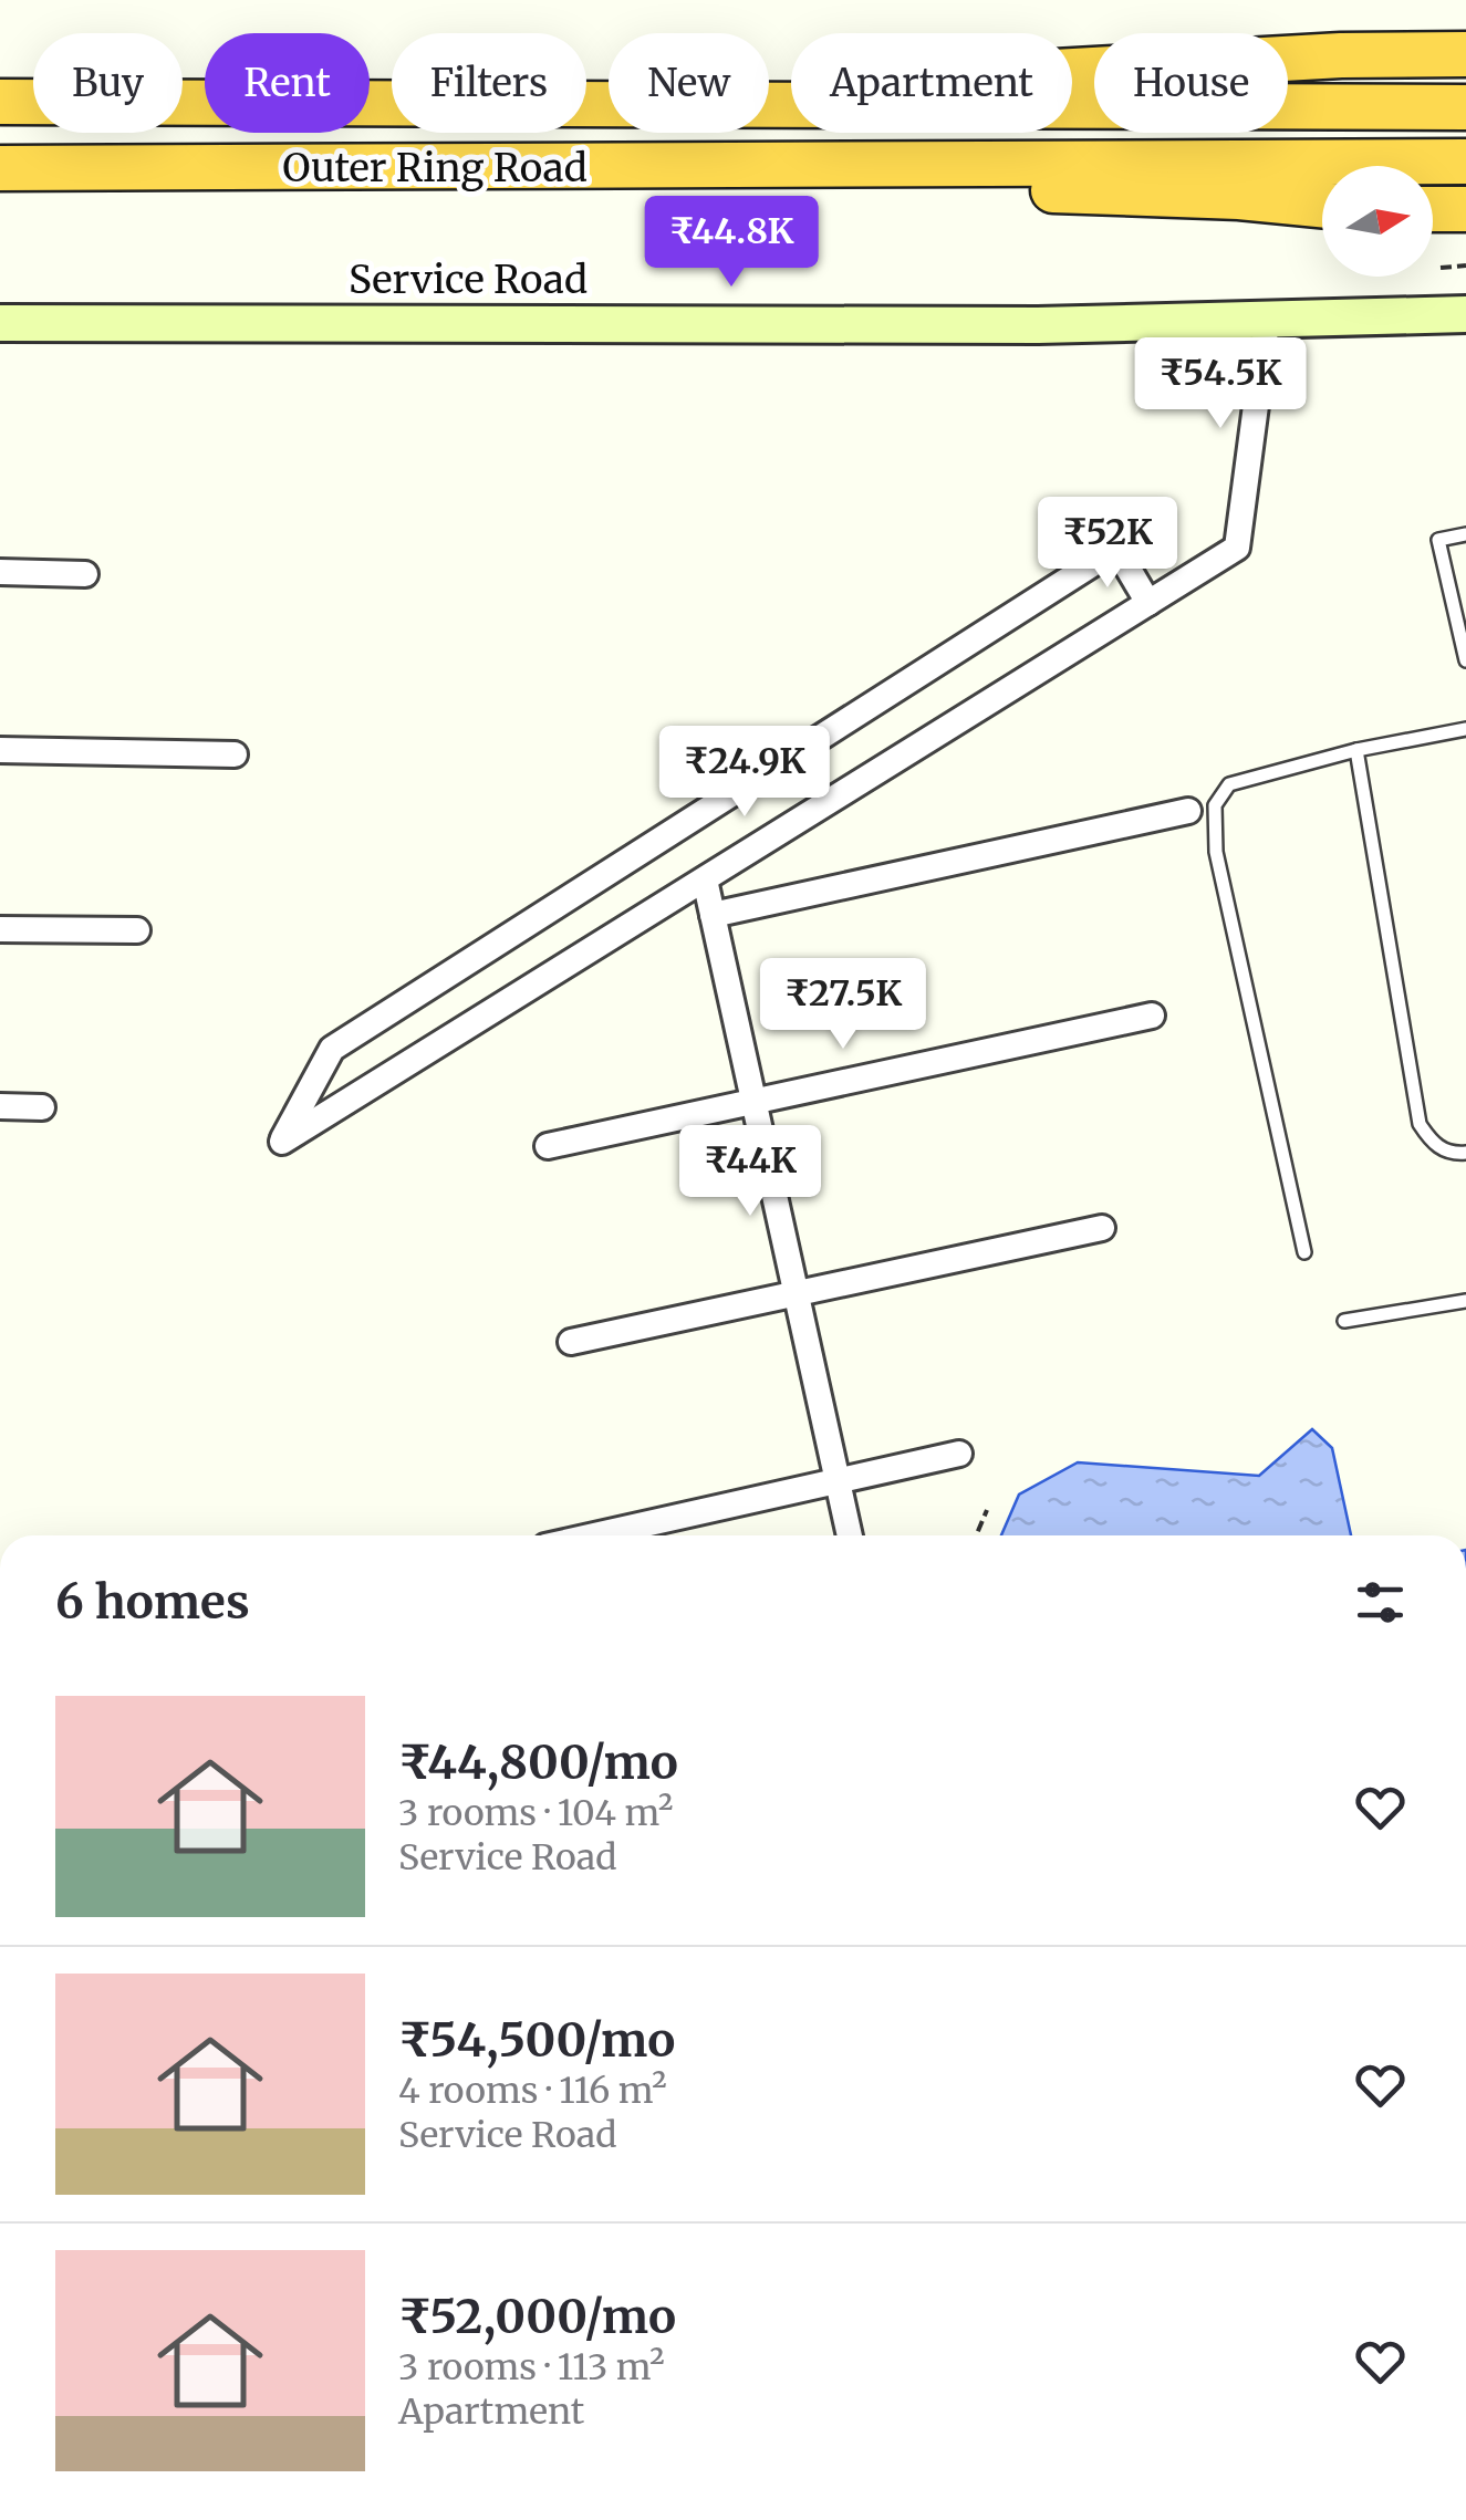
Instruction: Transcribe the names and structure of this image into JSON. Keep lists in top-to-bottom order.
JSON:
{
  "streets": {
    "highway": ["Outer Ring Road"],
    "main road": ["Service Road"]
  },
  "north": "right",
  "page": {
    "chip": [
      "Buy",
      "Rent",
      "Filters",
      "New",
      "Apartment",
      "House"
    ],
    "price": [
      "₹44.8K",
      "₹54.5K",
      "₹52K",
      "₹24.9K",
      "₹27.5K",
      "₹44K"
    ],
    "heading": "6 homes",
    "list": [
      {
        "name": "₹44,800/mo",
        "note": "3 rooms · 104 m² · Service Road"
      },
      {
        "name": "₹54,500/mo",
        "note": "4 rooms · 116 m² · Service Road"
      },
      {
        "name": "₹52,000/mo",
        "note": "3 rooms · 113 m² · Apartment"
      }
    ]
  }
}
